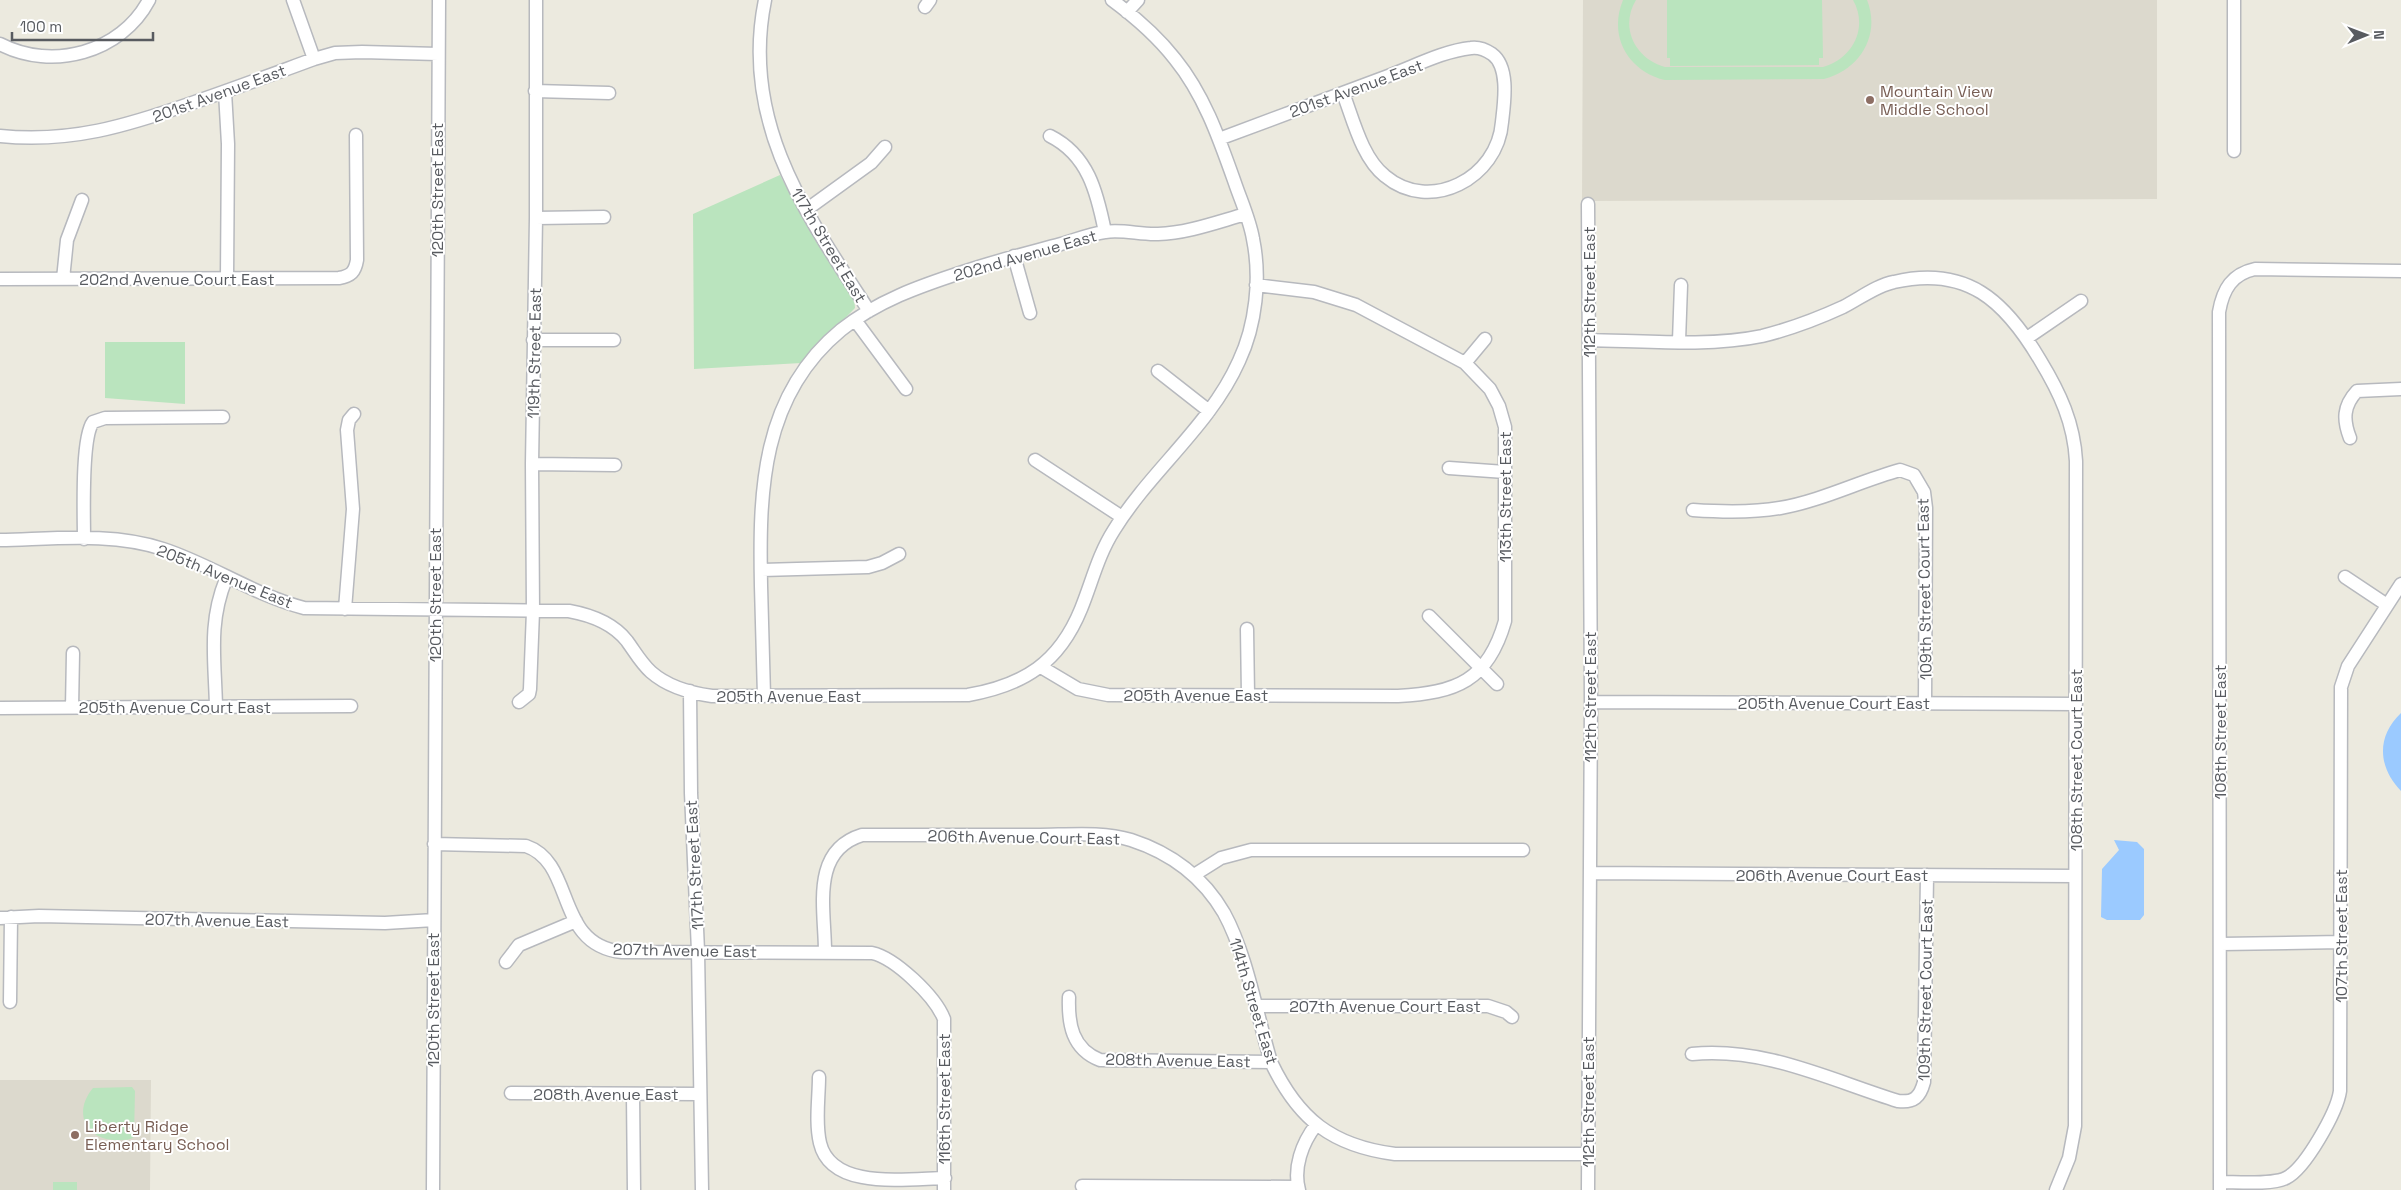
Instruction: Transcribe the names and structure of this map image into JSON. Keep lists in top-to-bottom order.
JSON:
{
  "streets": {
    "street": [
      "201st Avenue East",
      "120th Street East",
      "117th Street East",
      "202nd Avenue East",
      "202nd Avenue Court East",
      "112th Street East",
      "119th Street East",
      "113th Street East",
      "205th Avenue East",
      "109th Street Court East",
      "205th Avenue Court East",
      "108th Street East",
      "108th Street Court East",
      "206th Avenue Court East",
      "207th Avenue East",
      "107th Street East",
      "114th Street East",
      "207th Avenue Court East",
      "208th Avenue East",
      "116th Street East"
    ]
  },
  "crossings": [
    ["201st Avenue East", "120th Street East"],
    ["120th Street East", "205th Avenue East"],
    ["120th Street East", "207th Avenue East"],
    ["117th Street East", "202nd Avenue East"],
    ["117th Street East", "205th Avenue East"],
    ["117th Street East", "207th Avenue East"],
    ["117th Street East", "208th Avenue East"],
    ["112th Street East", "205th Avenue Court East"],
    ["112th Street East", "108th Street Court East"],
    ["112th Street East", "206th Avenue Court East"],
    ["112th Street East", "114th Street East"],
    ["119th Street East", "205th Avenue East"],
    ["113th Street East", "205th Avenue East"],
    ["109th Street Court East", "205th Avenue Court East"],
    ["109th Street Court East", "206th Avenue Court East"],
    ["205th Avenue Court East", "108th Street Court East"],
    ["108th Street East", "107th Street East"],
    ["108th Street Court East", "206th Avenue Court East"],
    ["206th Avenue Court East", "207th Avenue East"],
    ["206th Avenue Court East", "114th Street East"],
    ["207th Avenue East", "116th Street East"],
    ["114th Street East", "207th Avenue Court East"],
    ["114th Street East", "208th Avenue East"]
  ],
  "places": ["Mountain View Middle School", "Liberty Ridge Elementary School"],
  "scale_bar": "100 m",
  "north": "right"
}
